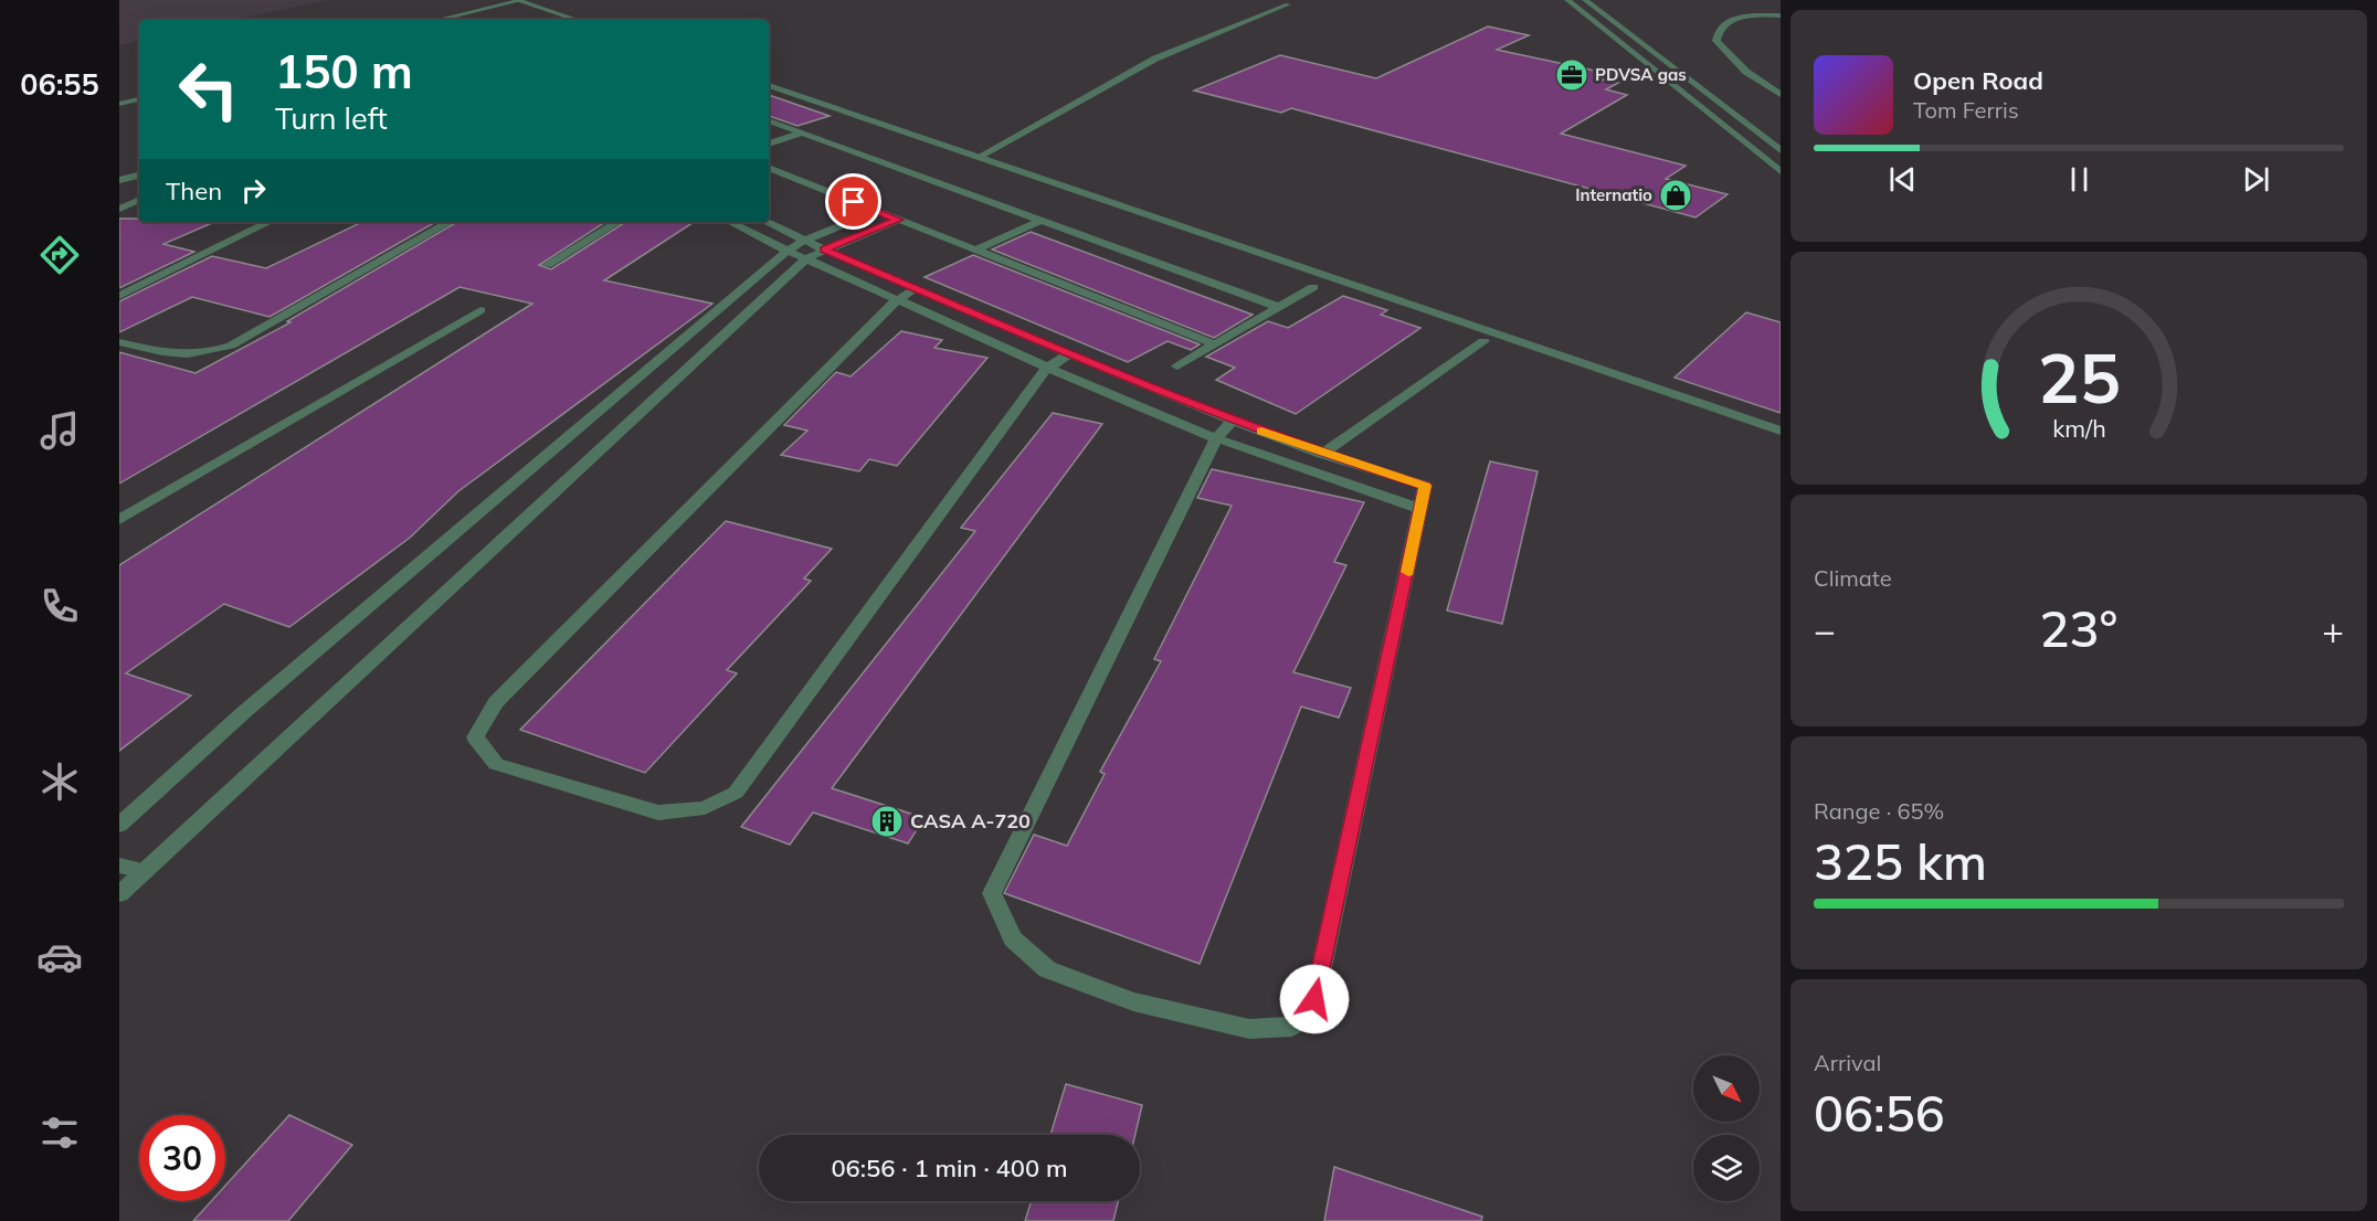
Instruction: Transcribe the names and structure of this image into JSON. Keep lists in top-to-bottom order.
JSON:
{
  "places": {
    "office": ["PDVSA gas"],
    "shop": ["Internatio"],
    "building": ["CASA A-720"]
  },
  "north": "bottom right",
  "page": {
    "tabs": "06:55",
    "turn": ["150 m", "Turn left"],
    "song": ["Open Road", "Tom Ferris"],
    "then": "Then",
    "tile": [
      "Climate",
      ["Range · 65%", "325 km"],
      ["Arrival", "06:56"]
    ],
    "heat": ["−", "23°", "+"],
    "limit": "30",
    "trip": "06:56 · 1 min · 400 m",
    "gauge": ["25", "km/h"]
  }
}
